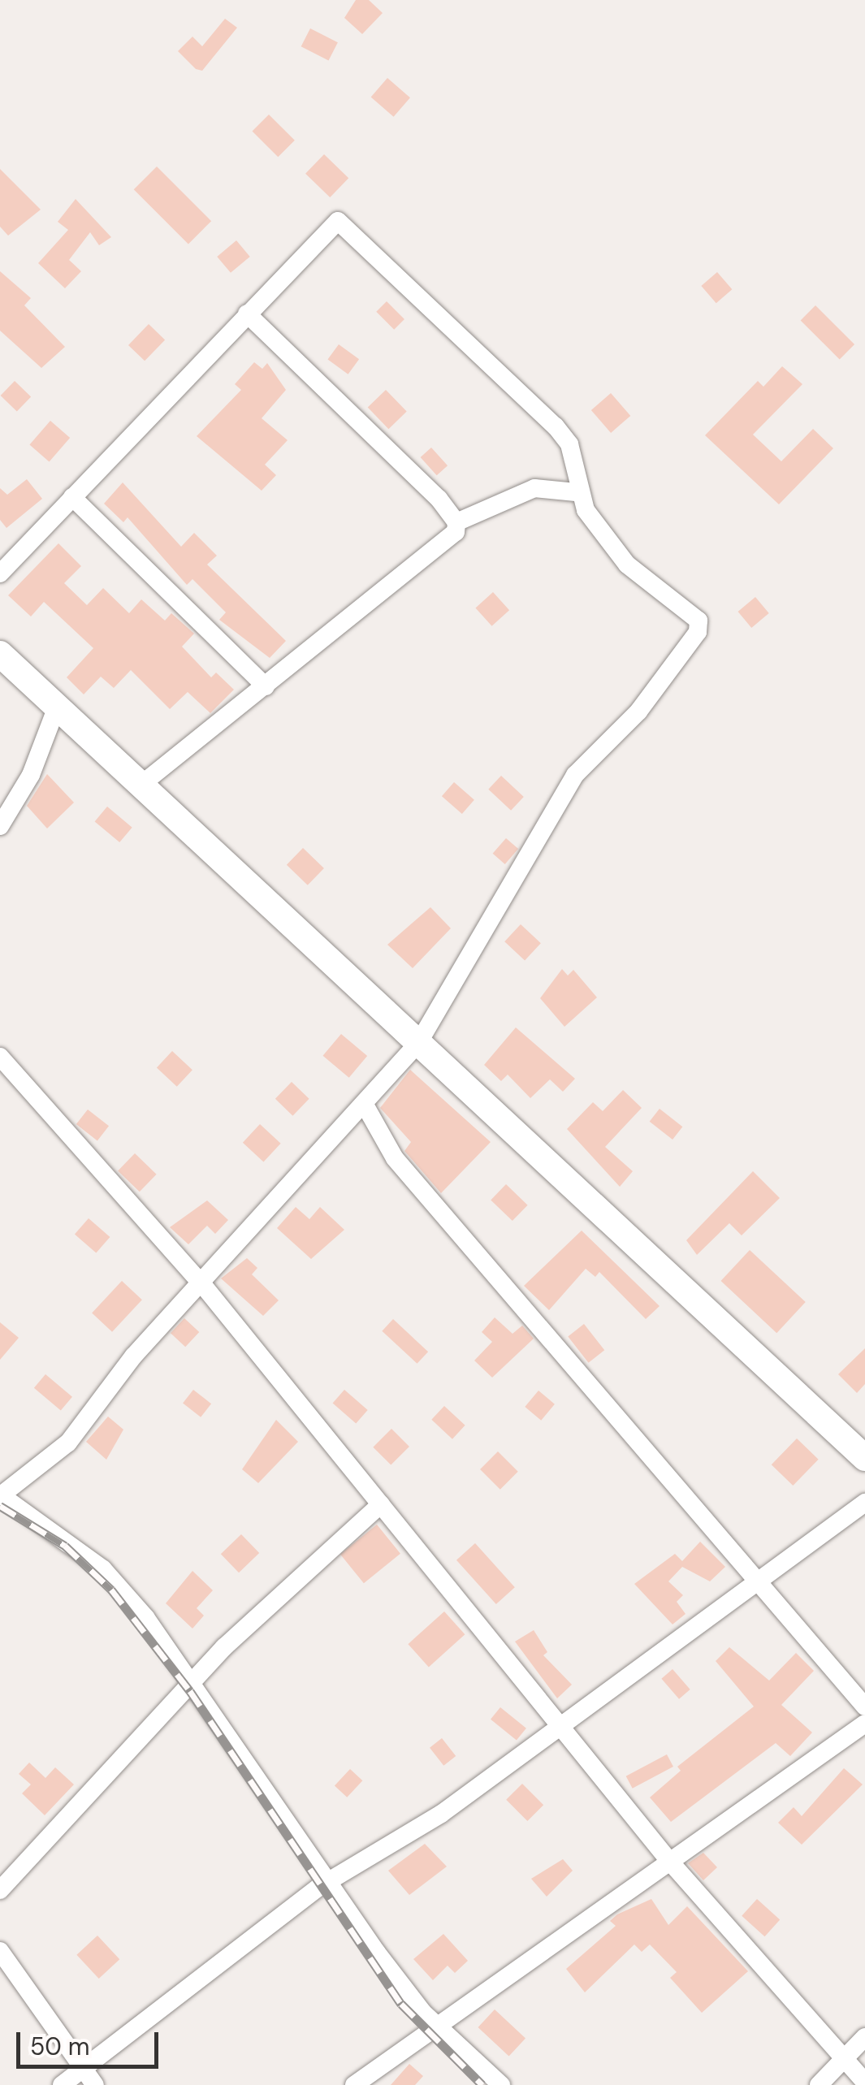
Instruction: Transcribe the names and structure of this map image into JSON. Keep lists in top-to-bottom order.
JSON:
{
  "scale_bar": "50 m"
}
